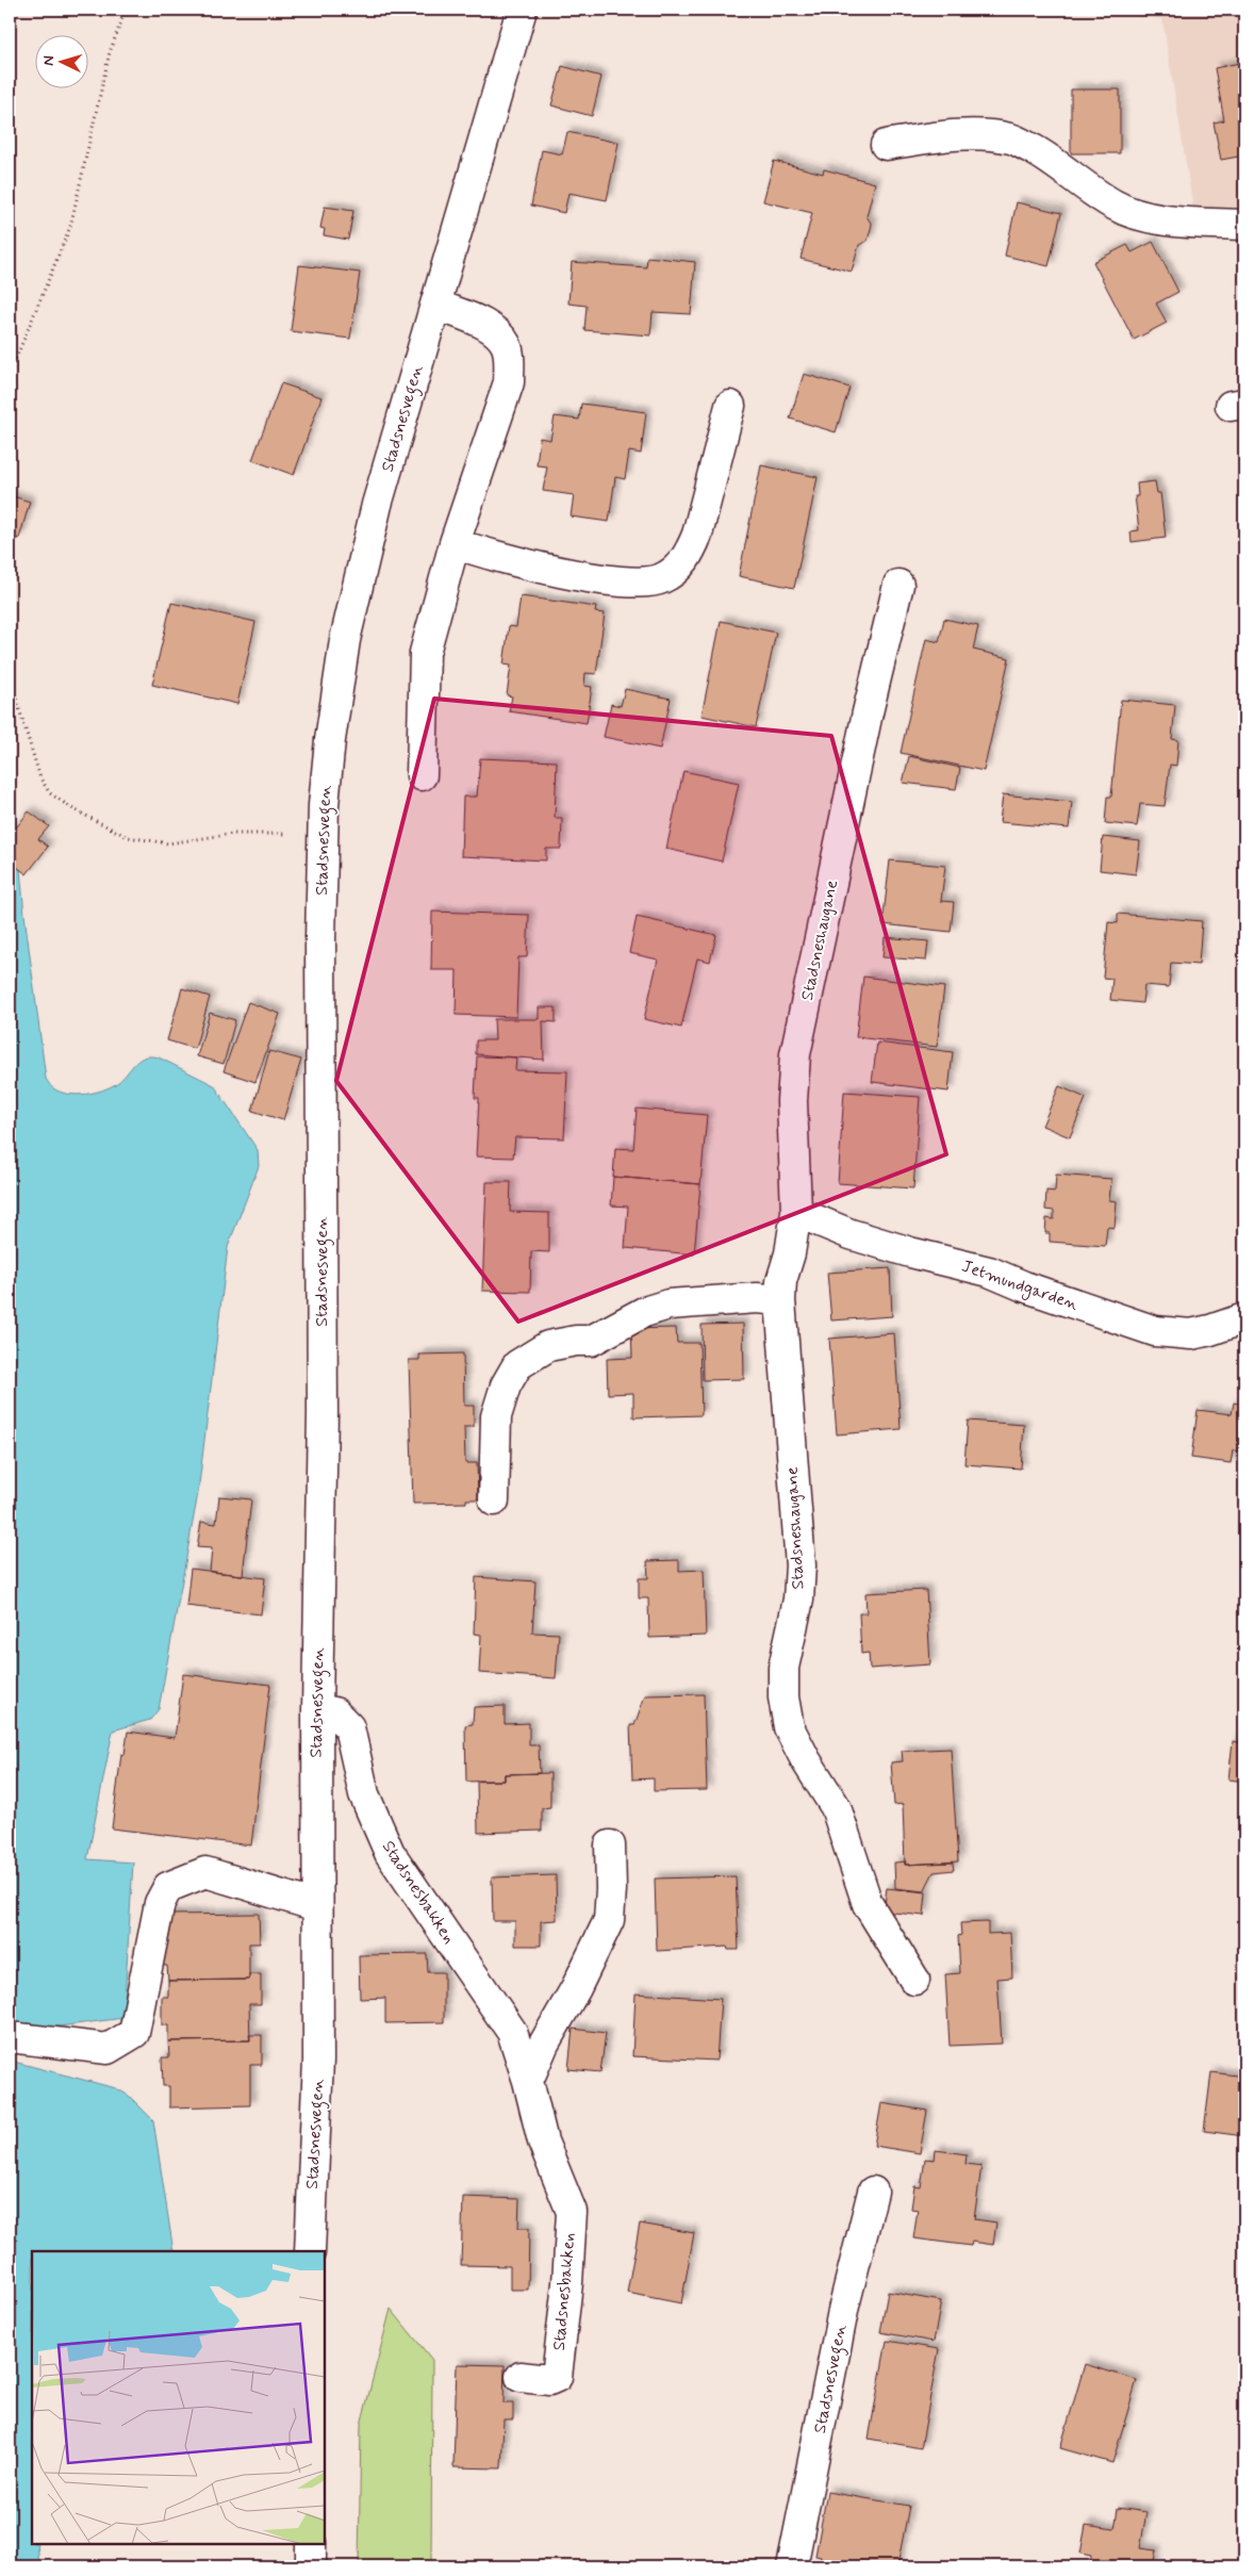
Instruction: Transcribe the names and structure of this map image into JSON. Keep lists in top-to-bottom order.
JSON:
{
  "streets": {
    "street": [
      "Stadsnesvegen",
      "Stadsneshaugane",
      "Jetmundgarden",
      "Stadsnesbakken"
    ]
  },
  "crossings": [
    ["Stadsnesvegen", "Stadsnesbakken"],
    ["Stadsneshaugane", "Jetmundgarden"]
  ],
  "north": "left"
}
